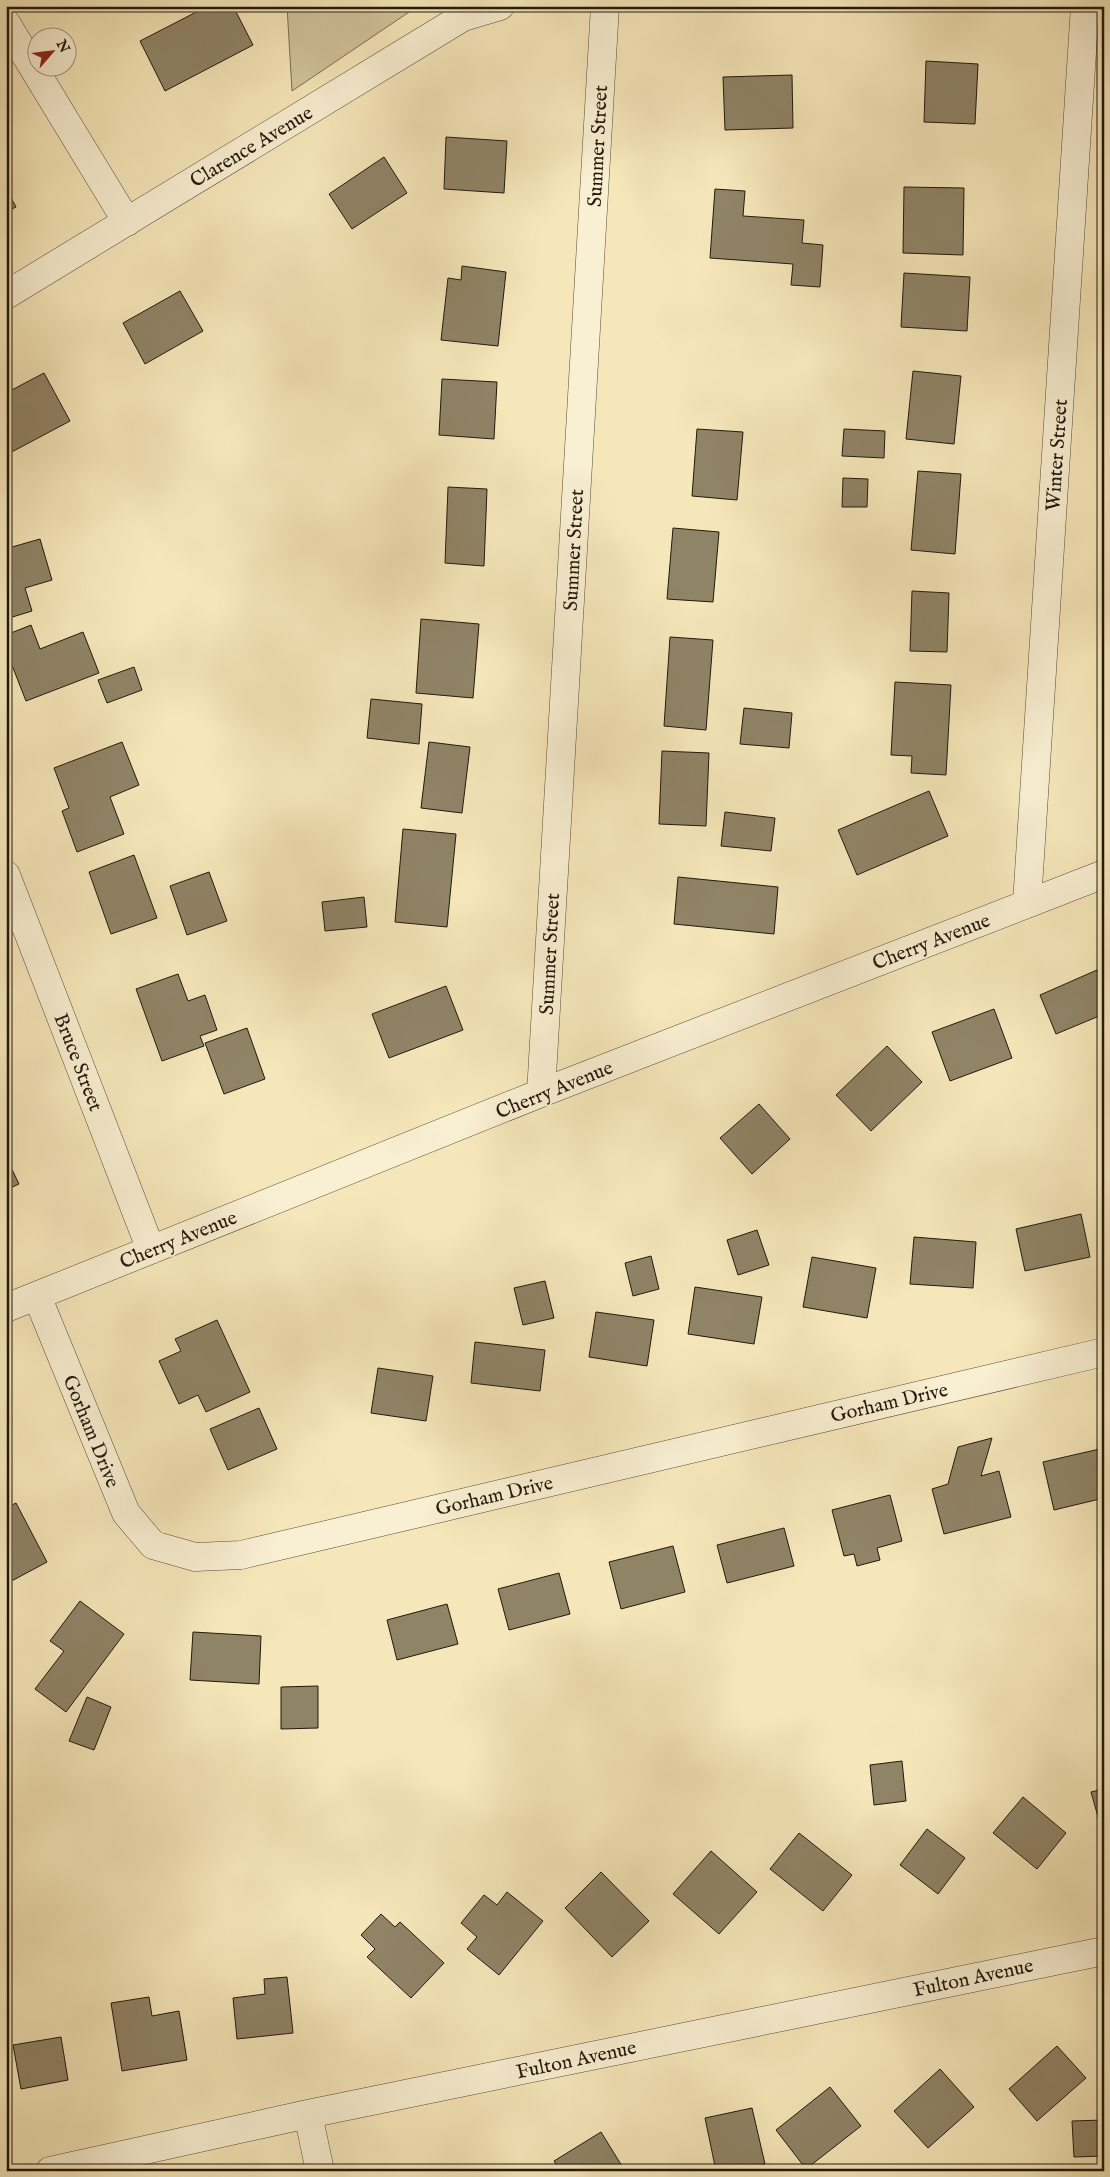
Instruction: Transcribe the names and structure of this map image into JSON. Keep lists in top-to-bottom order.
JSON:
{
  "streets": {
    "street": [
      "Clarence Avenue",
      "Summer Street",
      "Winter Street",
      "Cherry Avenue",
      "Bruce Street",
      "Gorham Drive",
      "Fulton Avenue"
    ]
  },
  "crossings": [
    ["Summer Street", "Cherry Avenue"],
    ["Winter Street", "Cherry Avenue"],
    ["Cherry Avenue", "Bruce Street"],
    ["Cherry Avenue", "Gorham Drive"]
  ],
  "north": "top right"
}
